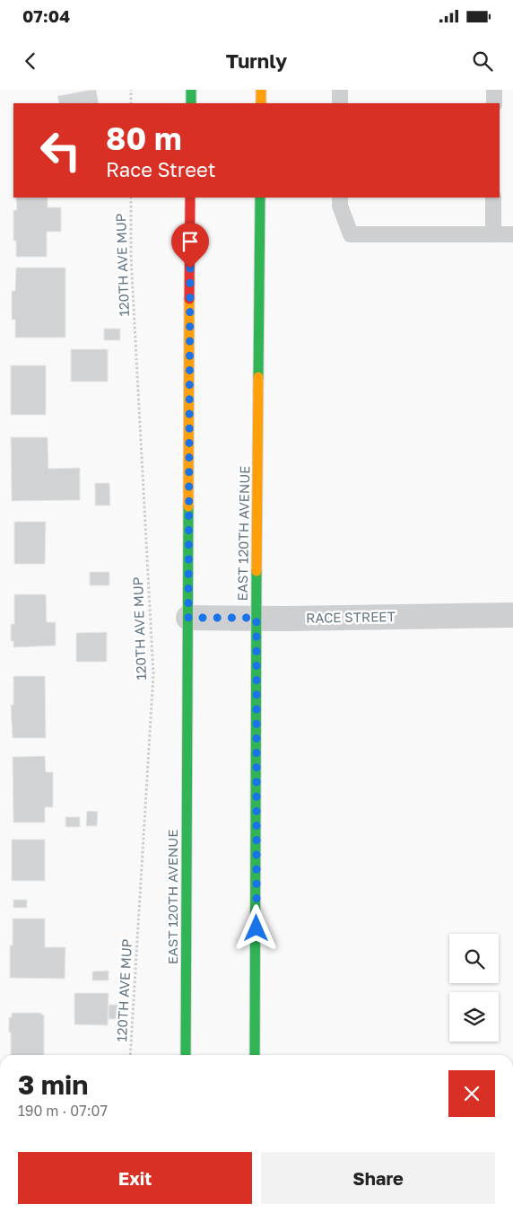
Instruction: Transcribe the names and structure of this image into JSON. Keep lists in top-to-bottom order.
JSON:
{
  "streets": {
    "main road": ["EAST 120TH AVENUE"],
    "street": ["RACE STREET"],
    "path": ["120TH AVE MUP"]
  },
  "crossings": [
    ["EAST 120TH AVENUE", "RACE STREET"]
  ],
  "page": {
    "status": "07:04",
    "header": "Turnly",
    "turn": ["80 m", "Race Street"],
    "heading": ["3 min", "190 m · 07:07"],
    "buttons": ["Exit", "Share"]
  }
}
